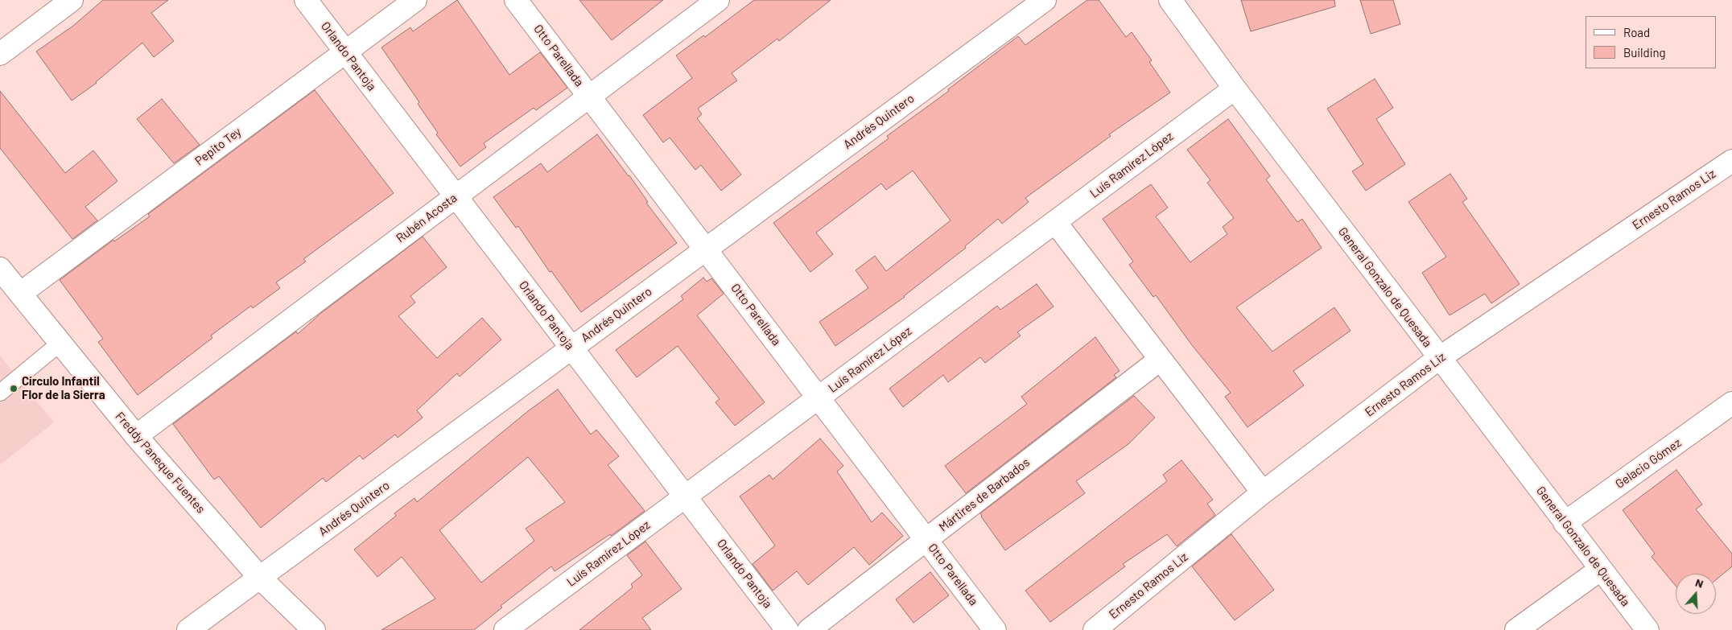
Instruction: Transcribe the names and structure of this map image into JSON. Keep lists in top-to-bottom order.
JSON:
{
  "streets": {
    "street": [
      "Otto Parellada",
      "Orlando Pantoja",
      "Andrés Quintero",
      "Pepito Tey",
      "Luís Ramírez López",
      "Ernesto Ramos Liz",
      "Rubén Acosta",
      "General Gonzalo de Quesada",
      "Freddy Paneque Fuentes",
      "Gelacio Gómez",
      "Mártires de Barbados"
    ]
  },
  "crossings": [
    ["Otto Parellada", "Andrés Quintero"],
    ["Otto Parellada", "Luís Ramírez López"],
    ["Otto Parellada", "Rubén Acosta"],
    ["Otto Parellada", "Mártires de Barbados"],
    ["Orlando Pantoja", "Andrés Quintero"],
    ["Orlando Pantoja", "Pepito Tey"],
    ["Orlando Pantoja", "Luís Ramírez López"],
    ["Orlando Pantoja", "Rubén Acosta"],
    ["Andrés Quintero", "Freddy Paneque Fuentes"],
    ["Pepito Tey", "Freddy Paneque Fuentes"],
    ["Luís Ramírez López", "General Gonzalo de Quesada"],
    ["Ernesto Ramos Liz", "General Gonzalo de Quesada"],
    ["Rubén Acosta", "Freddy Paneque Fuentes"],
    ["General Gonzalo de Quesada", "Gelacio Gómez"]
  ],
  "places": ["Círculo Infantil Flor de la Sierra"],
  "legend": ["Road", "Building"],
  "north": "top"
}
